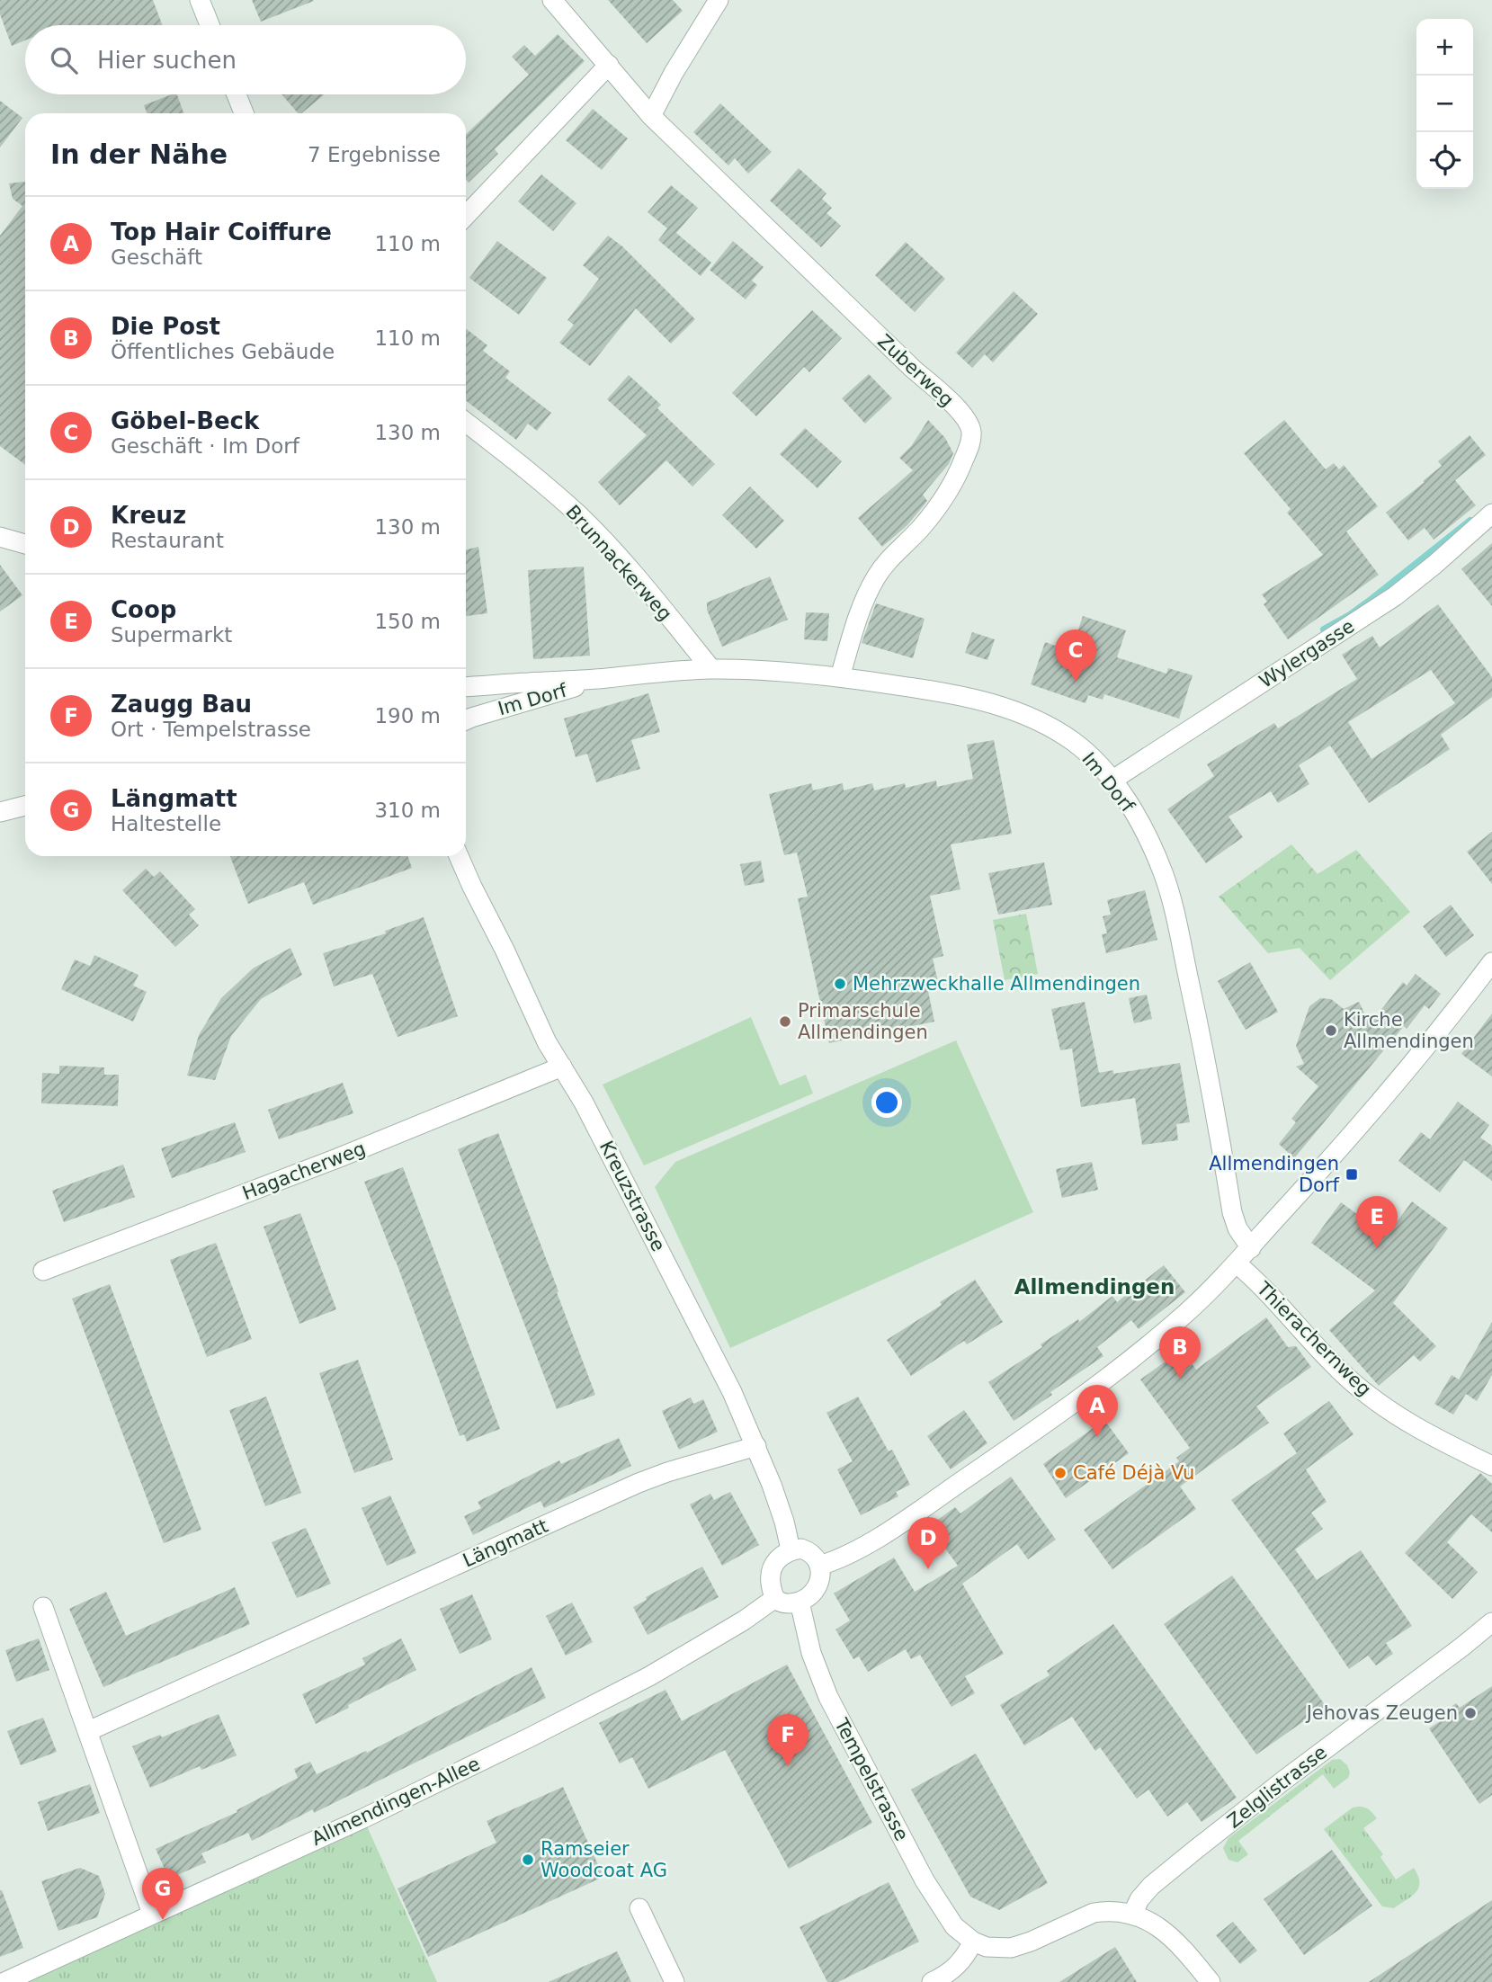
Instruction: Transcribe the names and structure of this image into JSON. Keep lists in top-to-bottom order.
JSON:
{
  "streets": {
    "street": [
      "Zuberweg",
      "Brunnackerweg",
      "Wylergasse",
      "Im Dorf",
      "Hagacherweg",
      "Kreuzstrasse",
      "Thierachernweg",
      "Längmatt",
      "Tempelstrasse",
      "Zelglistrasse",
      "Allmendingen-Allee"
    ]
  },
  "crossings": [
    ["Zuberweg", "Im Dorf"],
    ["Brunnackerweg", "Im Dorf"],
    ["Wylergasse", "Im Dorf"],
    ["Hagacherweg", "Kreuzstrasse"],
    ["Kreuzstrasse", "Längmatt"],
    ["Kreuzstrasse", "Tempelstrasse"],
    ["Kreuzstrasse", "Allmendingen-Allee"],
    ["Tempelstrasse", "Allmendingen-Allee"]
  ],
  "districts": ["Allmendingen"],
  "places": {
    "other": [
      "Mehrzweckhalle Allmendingen",
      "Primarschule Allmendingen",
      "Kirche Allmendingen",
      "Café Déjà Vu",
      "Jehovas Zeugen",
      "Ramseier Woodcoat AG"
    ],
    "transit": ["Allmendingen Dorf"]
  },
  "page": {
    "map_buttons": ["+", "−"],
    "search": "Hier suchen",
    "heading": ["In der Nähe", "7 Ergebnisse"],
    "list": [
      {
        "mark": "A",
        "name": "Top Hair Coiffure",
        "note": "Geschäft",
        "value": "110 m"
      },
      {
        "mark": "B",
        "name": "Die Post",
        "note": "Öffentliches Gebäude",
        "value": "110 m"
      },
      {
        "mark": "C",
        "name": "Göbel-Beck",
        "note": "Geschäft · Im Dorf",
        "value": "130 m"
      },
      {
        "mark": "D",
        "name": "Kreuz",
        "note": "Restaurant",
        "value": "130 m"
      },
      {
        "mark": "E",
        "name": "Coop",
        "note": "Supermarkt",
        "value": "150 m"
      },
      {
        "mark": "F",
        "name": "Zaugg Bau",
        "note": "Ort · Tempelstrasse",
        "value": "190 m"
      },
      {
        "mark": "G",
        "name": "Längmatt",
        "note": "Haltestelle",
        "value": "310 m"
      }
    ],
    "pins": [
      "C",
      "E",
      "B",
      "A",
      "D",
      "F",
      "G"
    ]
  }
}
